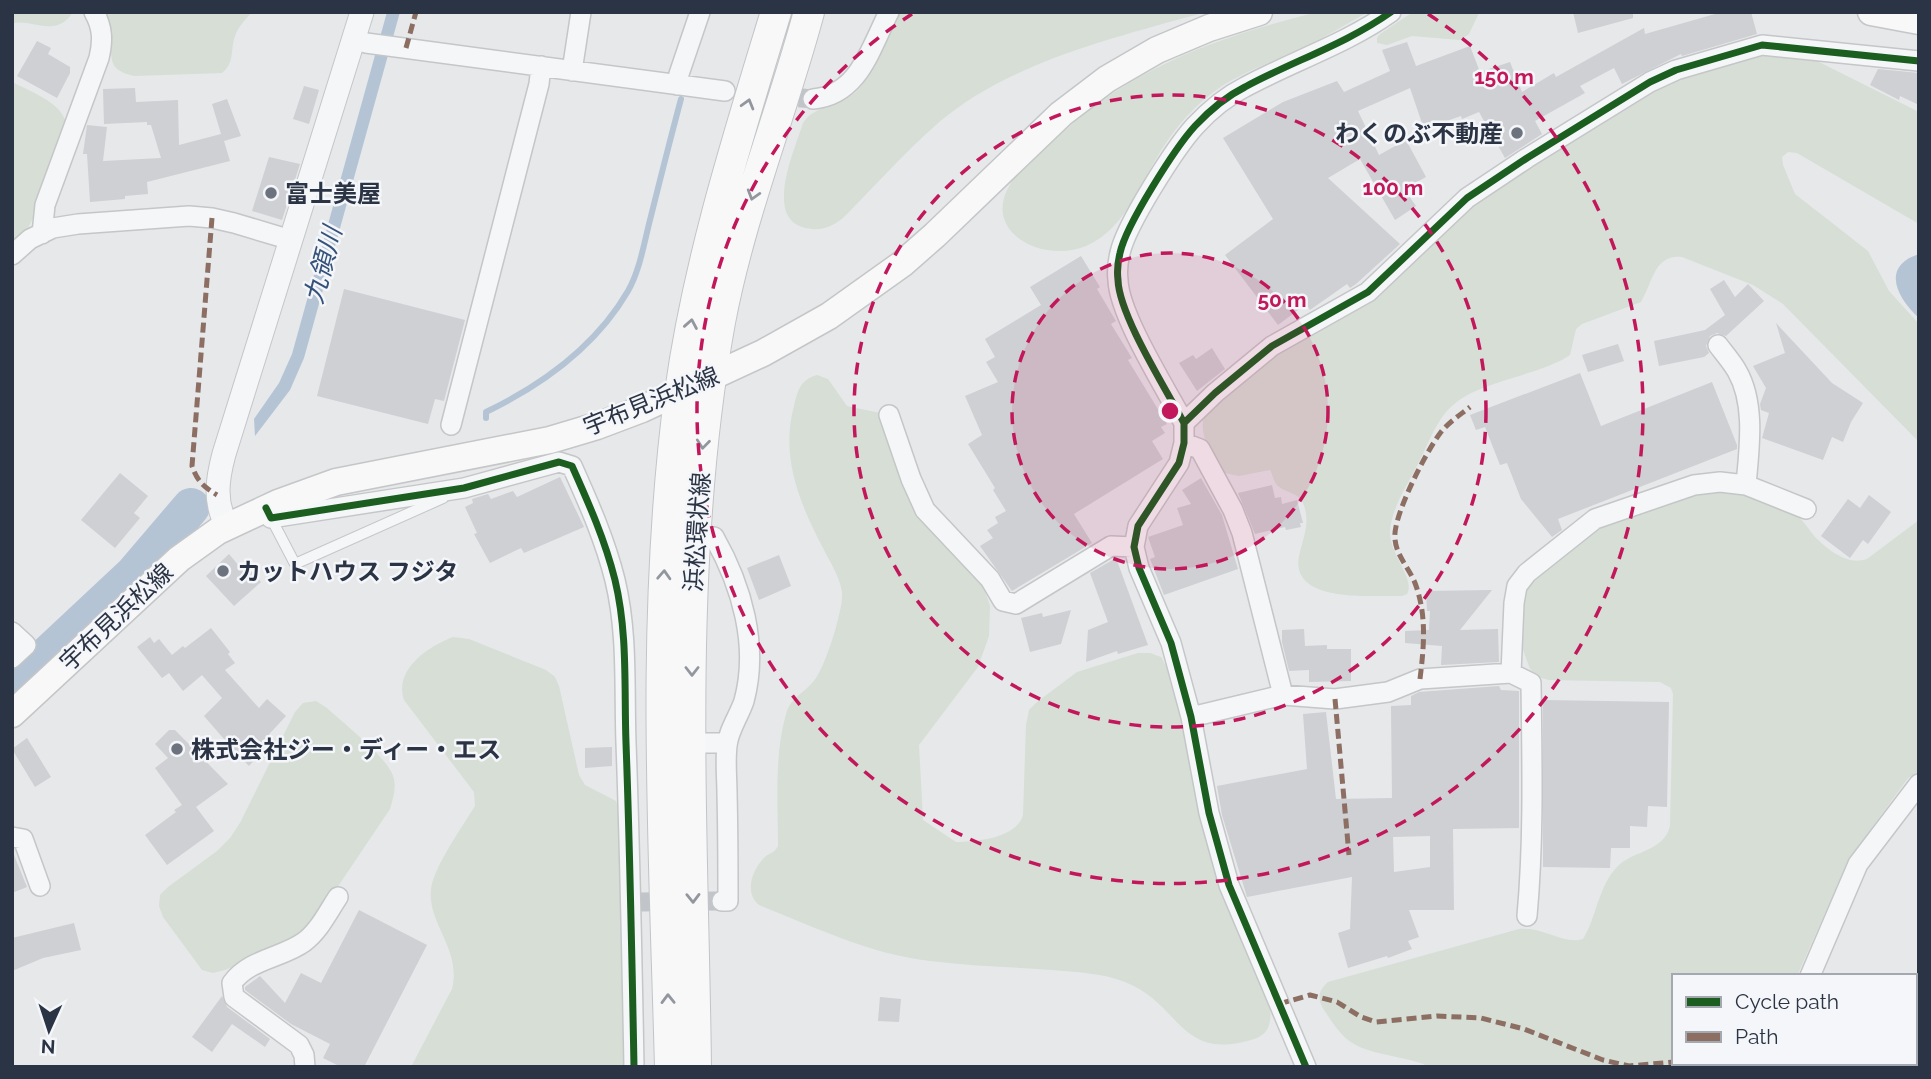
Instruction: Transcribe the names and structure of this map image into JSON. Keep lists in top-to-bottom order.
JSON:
{
  "streets": {
    "main road": ["宇布見浜松線", "浜松環状線"]
  },
  "crossings": [
    ["宇布見浜松線", "浜松環状線"]
  ],
  "water": ["九領川"],
  "places": [
    "わくのぶ不動産",
    "富士美屋",
    "カットハウス フジタ",
    "株式会社ジー・ディー・エス"
  ],
  "legend": ["Cycle path", "Path"],
  "north": "bottom",
  "rings": ["150 m", "100 m", "50 m"]
}
